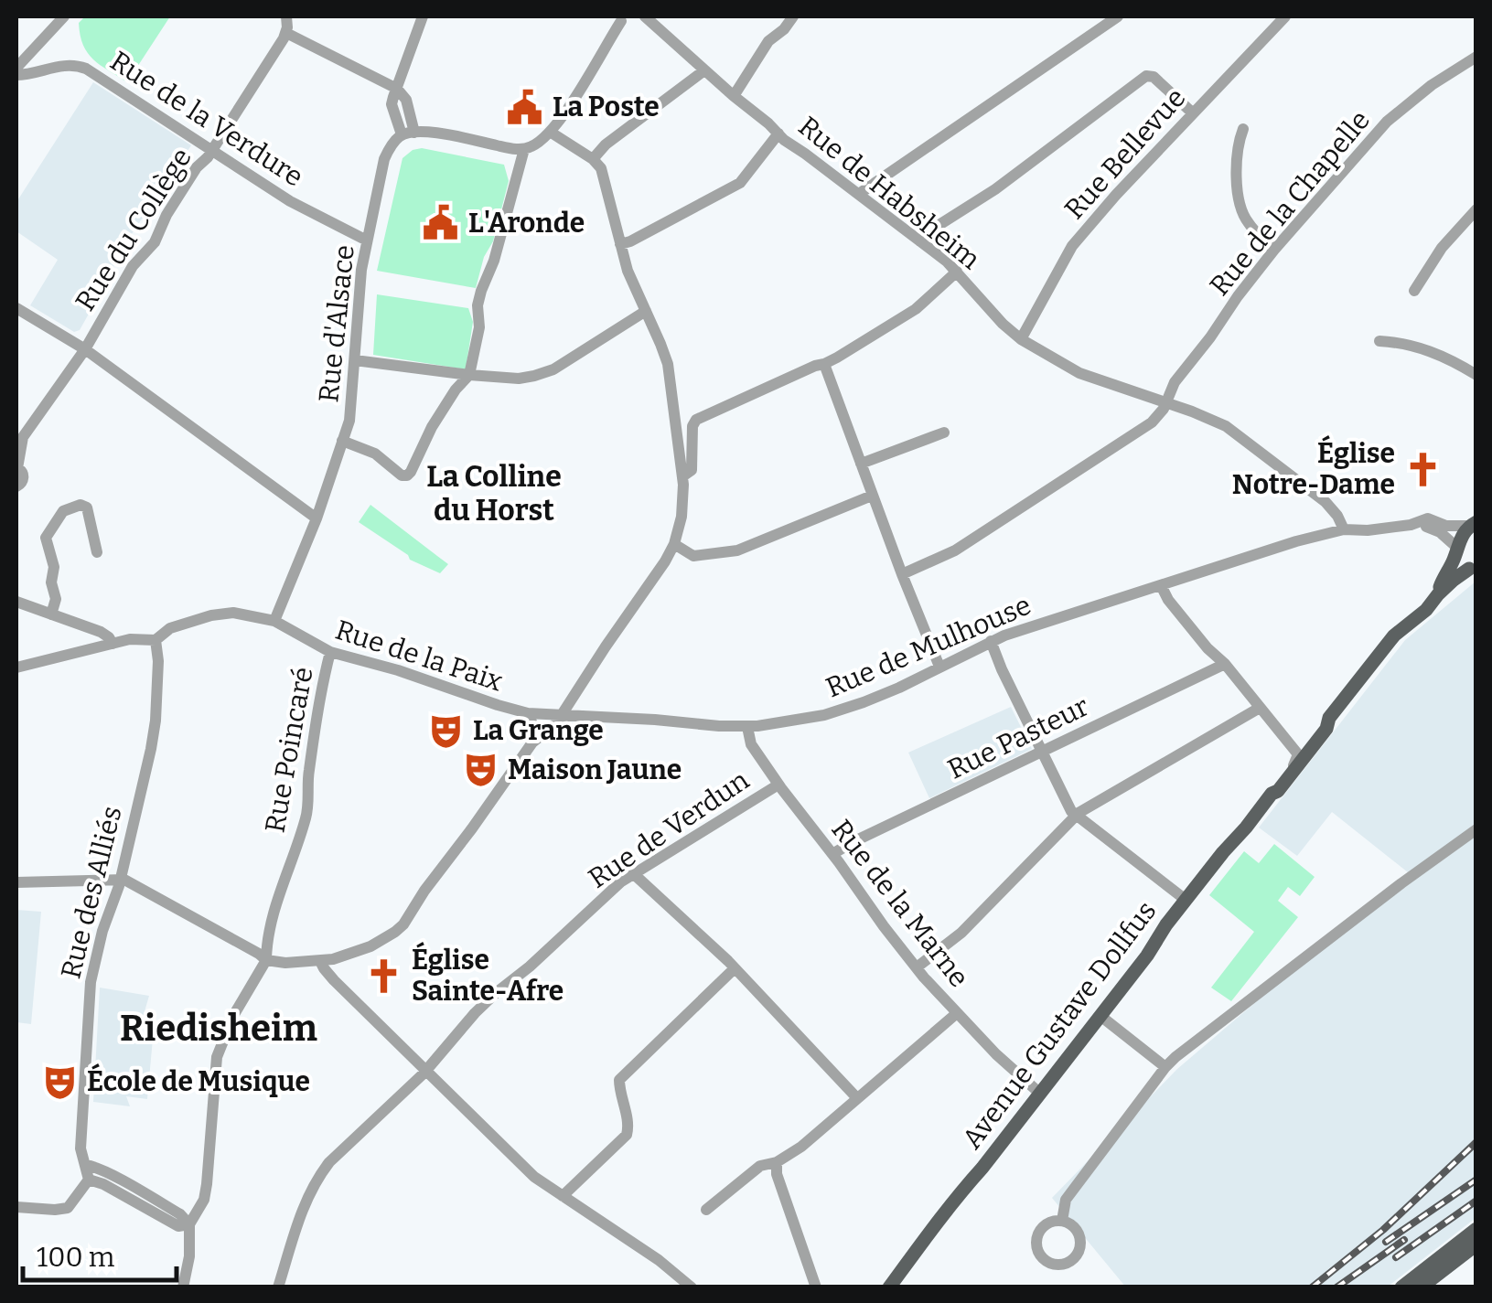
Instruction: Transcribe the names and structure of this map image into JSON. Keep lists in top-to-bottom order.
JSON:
{
  "streets": {
    "main road": ["Avenue Gustave Dollfus"],
    "street": [
      "Rue de la Verdure",
      "Rue Bellevue",
      "Rue de Habsheim",
      "Rue de la Chapelle",
      "Rue du Collège",
      "Rue d'Alsace",
      "Rue de Mulhouse",
      "Rue de la Paix",
      "Rue Pasteur",
      "Rue Poincaré",
      "Rue de Verdun",
      "Rue des Alliés",
      "Rue de la Marne"
    ]
  },
  "crossings": [
    ["Rue de la Verdure", "Rue du Collège"],
    ["Rue de la Verdure", "Rue d'Alsace"],
    ["Rue Bellevue", "Rue de Habsheim"],
    ["Rue de Habsheim", "Rue de la Chapelle"],
    ["Rue de Habsheim", "Rue de Mulhouse"],
    ["Rue d'Alsace", "Rue de la Paix"],
    ["Rue de Mulhouse", "Rue de la Paix"],
    ["Rue de Mulhouse", "Rue de la Marne"],
    ["Rue de Mulhouse", "Avenue Gustave Dollfus"],
    ["Rue de la Paix", "Rue Poincaré"],
    ["Rue de la Paix", "Rue des Alliés"],
    ["Rue Pasteur", "Rue de la Marne"],
    ["Rue de Verdun", "Rue de la Marne"],
    ["Rue de la Marne", "Avenue Gustave Dollfus"]
  ],
  "districts": ["La Colline du Horst", "Riedisheim"],
  "places": {
    "public building": ["La Poste", "L'Aronde"],
    "church": ["Église Notre-Dame", "Église Sainte-Afre"],
    "theatre": ["La Grange", "Maison Jaune", "École de Musique"]
  },
  "scale_bar": "100 m"
}
